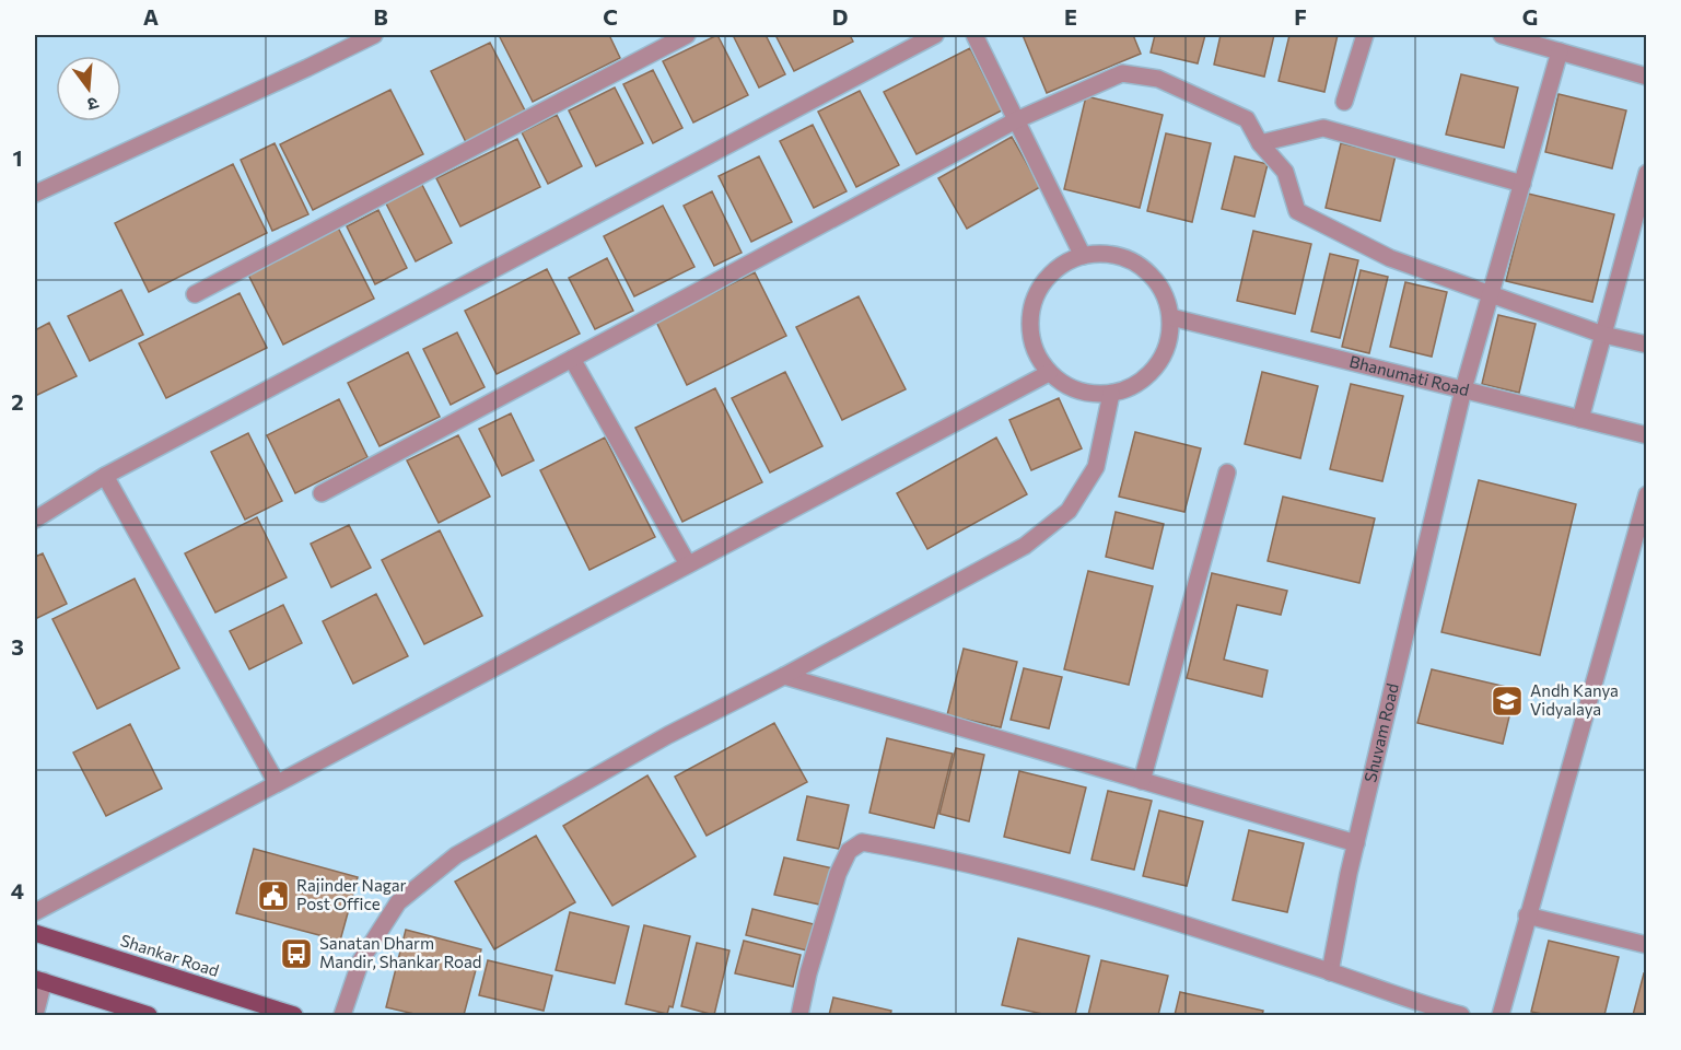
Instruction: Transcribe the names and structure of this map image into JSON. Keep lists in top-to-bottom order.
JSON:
{
  "streets": {
    "main road": ["Shankar Road"],
    "street": ["Bhanumati Road", "Shuvam Road"]
  },
  "crossings": [
    ["Bhanumati Road", "Shuvam Road"]
  ],
  "places": {
    "school or university": ["Andh Kanya Vidyalaya"],
    "public building": ["Rajinder Nagar Post Office"],
    "bus stop": ["Sanatan Dharm Mandir, Shankar Road"]
  },
  "north": "bottom",
  "grid": {
    "columns": [
      "A",
      "B",
      "C",
      "D",
      "E",
      "F",
      "G"
    ],
    "rows": [
      "1",
      "2",
      "3",
      "4"
    ]
  }
}
